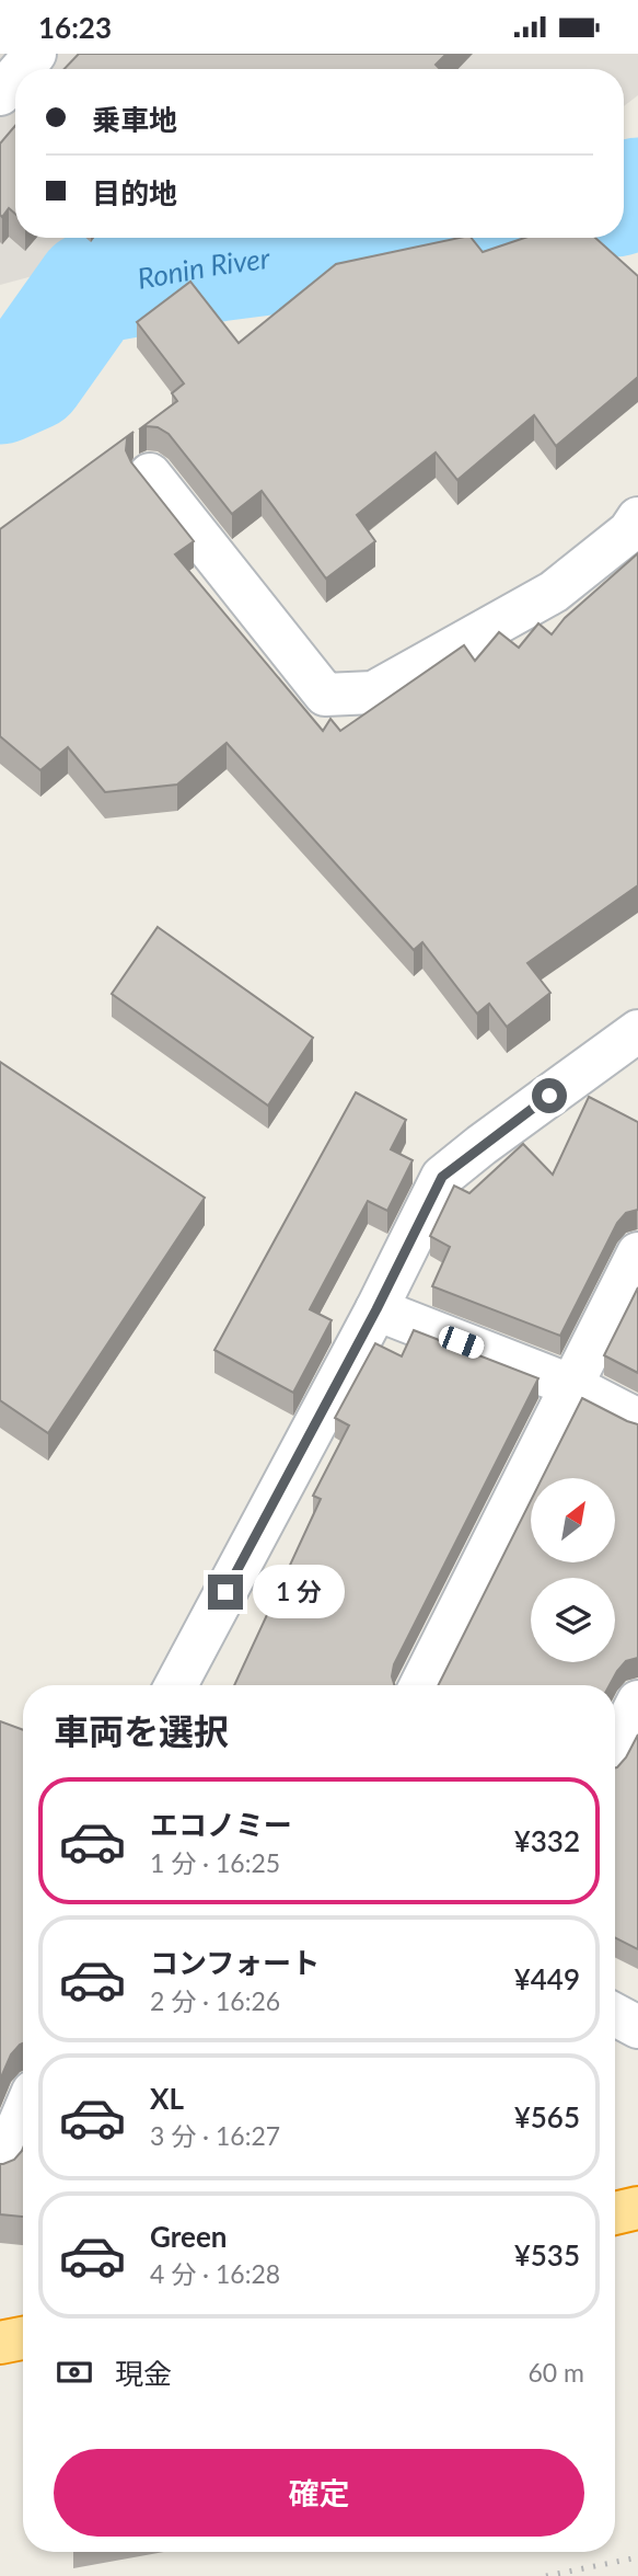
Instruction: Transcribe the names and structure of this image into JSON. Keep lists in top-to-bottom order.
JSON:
{
  "water": ["Ronin River"],
  "north": "top right",
  "page": {
    "status": "16:23",
    "banner": ["乗車地", "目的地"],
    "bubble": "1 分",
    "heading": "車両を選択",
    "list": [
      {
        "name": "エコノミー",
        "note": "1 分 · 16:25",
        "value": "¥332"
      },
      {
        "name": "コンフォート",
        "note": "2 分 · 16:26",
        "value": "¥449"
      },
      {
        "name": "XL",
        "note": "3 分 · 16:27",
        "value": "¥565"
      },
      {
        "name": "Green",
        "note": "4 分 · 16:28",
        "value": "¥535"
      }
    ],
    "pay": ["現金", "60 m"],
    "buttons": "確定"
  }
}
